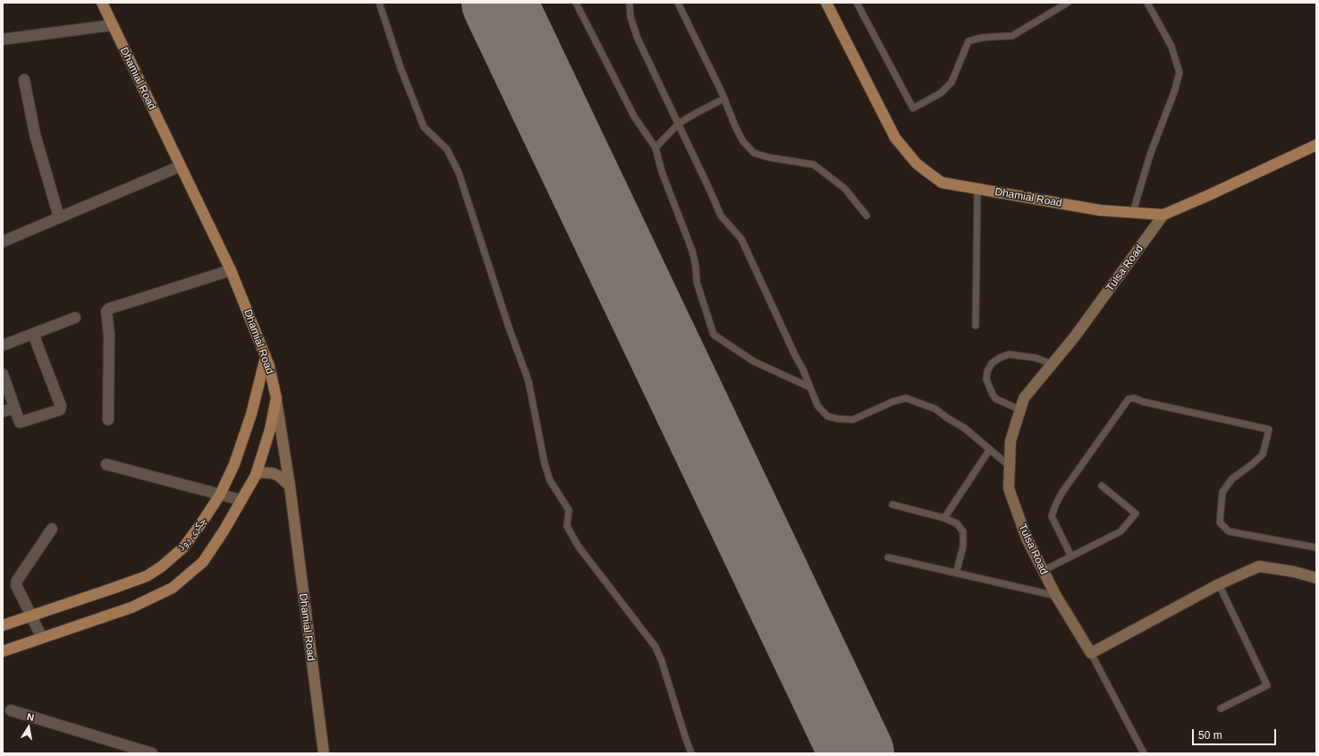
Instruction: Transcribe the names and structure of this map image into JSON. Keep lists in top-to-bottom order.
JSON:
{
  "streets": {
    "main road": ["Dhamial Road", "چکری روڈ"],
    "street": ["Tulsa Road"]
  },
  "crossings": [
    ["Dhamial Road", "Tulsa Road"],
    ["Dhamial Road", "چکری روڈ"]
  ],
  "scale_bar": "50 m",
  "north": "top"
}
